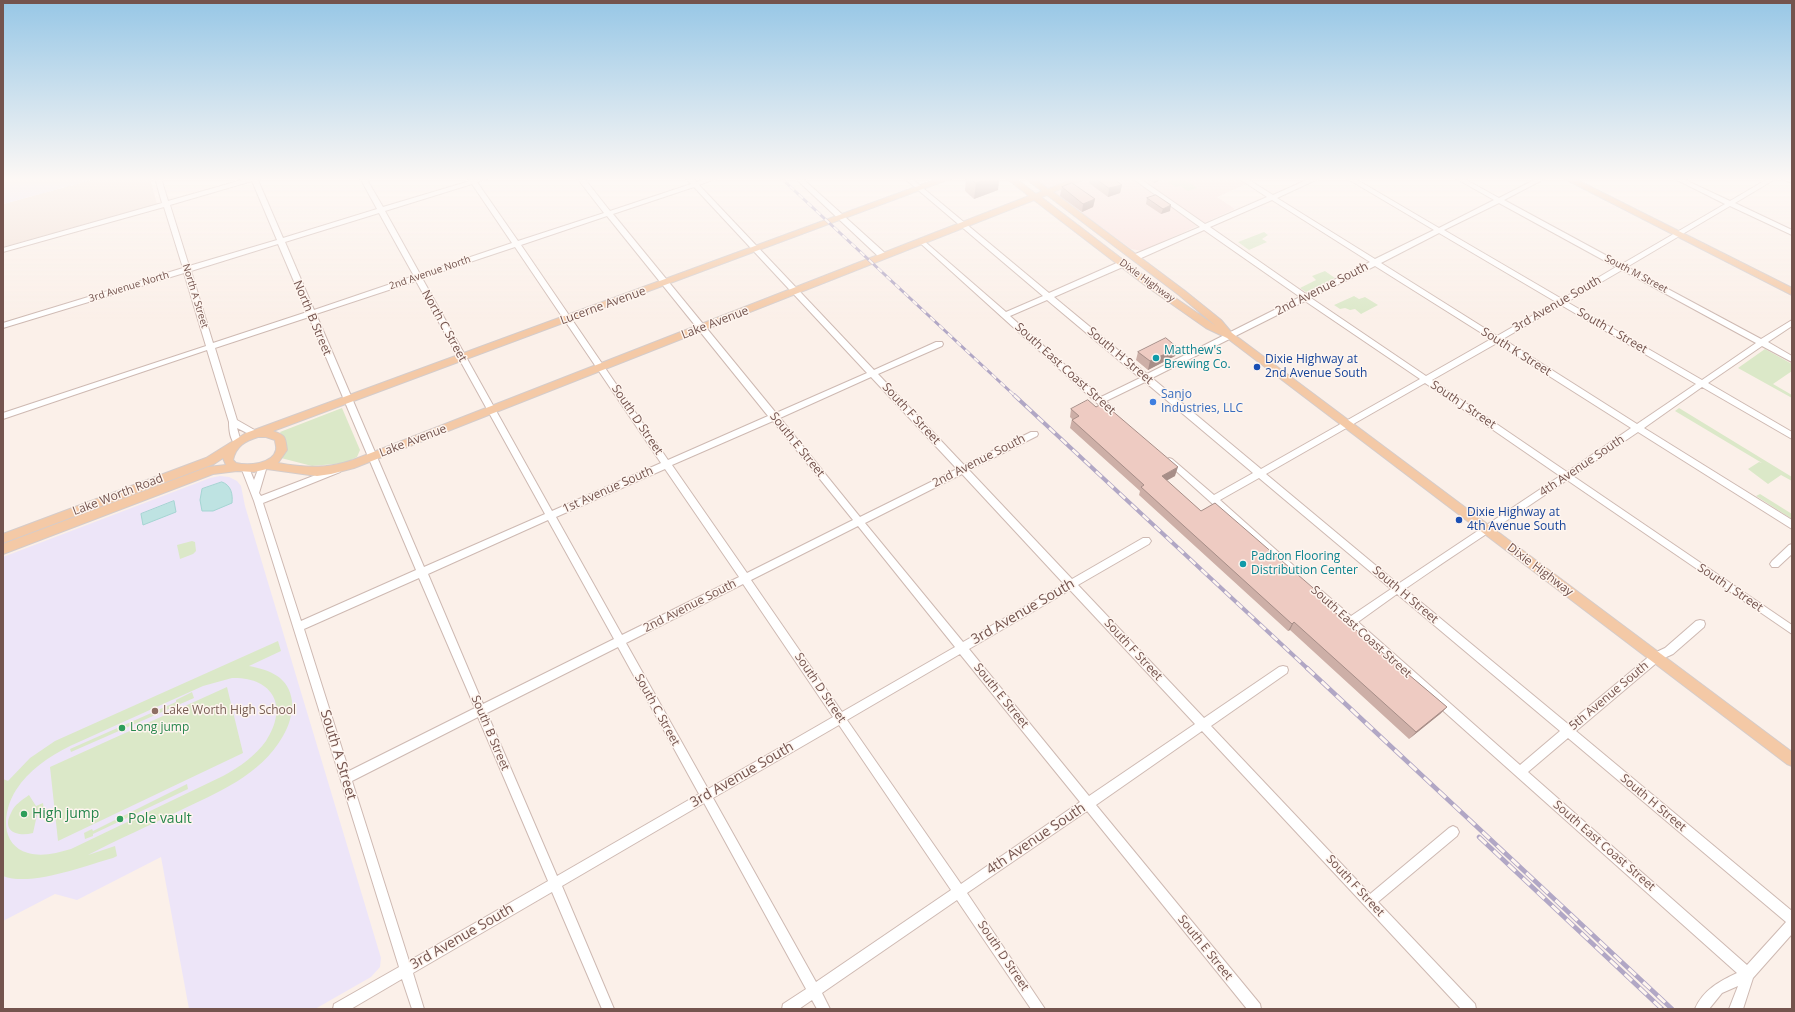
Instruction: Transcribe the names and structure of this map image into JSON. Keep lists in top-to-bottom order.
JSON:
{
  "streets": {
    "main road": [
      "Dixie Highway",
      "Lucerne Avenue",
      "Lake Avenue",
      "Lake Worth Road"
    ],
    "street": [
      "2nd Avenue North",
      "South M Street",
      "3rd Avenue North",
      "2nd Avenue South",
      "North A Street",
      "3rd Avenue South",
      "North B Street",
      "North C Street",
      "South L Street",
      "South K Street",
      "South H Street",
      "South East Coast Street",
      "South J Street",
      "South F Street",
      "South D Street",
      "South E Street",
      "4th Avenue South",
      "1st Avenue South",
      "5th Avenue South",
      "South C Street",
      "South B Street",
      "South A Street"
    ]
  },
  "crossings": [
    ["2nd Avenue North", "North A Street"],
    ["2nd Avenue North", "North B Street"],
    ["2nd Avenue North", "North C Street"],
    ["2nd Avenue North", "South D Street"],
    ["South M Street", "3rd Avenue South"],
    ["South M Street", "4th Avenue South"],
    ["Dixie Highway", "2nd Avenue South"],
    ["Dixie Highway", "3rd Avenue South"],
    ["Dixie Highway", "4th Avenue South"],
    ["Dixie Highway", "5th Avenue South"],
    ["3rd Avenue North", "North A Street"],
    ["3rd Avenue North", "North B Street"],
    ["2nd Avenue South", "South L Street"],
    ["2nd Avenue South", "South K Street"],
    ["2nd Avenue South", "South H Street"],
    ["2nd Avenue South", "South East Coast Street"],
    ["2nd Avenue South", "South J Street"],
    ["2nd Avenue South", "South F Street"],
    ["2nd Avenue South", "South D Street"],
    ["2nd Avenue South", "South E Street"],
    ["2nd Avenue South", "South C Street"],
    ["2nd Avenue South", "South B Street"],
    ["2nd Avenue South", "South A Street"],
    ["North A Street", "Lake Worth Road"],
    ["3rd Avenue South", "South L Street"],
    ["3rd Avenue South", "South K Street"],
    ["3rd Avenue South", "South H Street"],
    ["3rd Avenue South", "South J Street"],
    ["3rd Avenue South", "South F Street"],
    ["3rd Avenue South", "South D Street"],
    ["3rd Avenue South", "South E Street"],
    ["3rd Avenue South", "South C Street"],
    ["3rd Avenue South", "South B Street"],
    ["3rd Avenue South", "South A Street"],
    ["Lucerne Avenue", "North B Street"],
    ["Lucerne Avenue", "North C Street"],
    ["Lucerne Avenue", "South F Street"],
    ["Lucerne Avenue", "South D Street"],
    ["Lucerne Avenue", "South E Street"],
    ["Lucerne Avenue", "Lake Worth Road"],
    ["North B Street", "Lake Avenue"],
    ["North B Street", "South B Street"],
    ["Lake Avenue", "North C Street"],
    ["Lake Avenue", "South H Street"],
    ["Lake Avenue", "South East Coast Street"],
    ["Lake Avenue", "South F Street"],
    ["Lake Avenue", "South D Street"],
    ["Lake Avenue", "South E Street"],
    ["Lake Avenue", "Lake Worth Road"],
    ["Lake Avenue", "South C Street"],
    ["Lake Avenue", "South B Street"],
    ["Lake Avenue", "South A Street"],
    ["North C Street", "South C Street"],
    ["South L Street", "4th Avenue South"],
    ["South K Street", "4th Avenue South"],
    ["South H Street", "4th Avenue South"],
    ["South H Street", "5th Avenue South"],
    ["South East Coast Street", "4th Avenue South"],
    ["South East Coast Street", "5th Avenue South"],
    ["South J Street", "4th Avenue South"],
    ["South F Street", "4th Avenue South"],
    ["South F Street", "1st Avenue South"],
    ["South D Street", "4th Avenue South"],
    ["South D Street", "1st Avenue South"],
    ["South E Street", "4th Avenue South"],
    ["South E Street", "1st Avenue South"],
    ["4th Avenue South", "South C Street"],
    ["1st Avenue South", "South C Street"],
    ["1st Avenue South", "South B Street"],
    ["1st Avenue South", "South A Street"]
  ],
  "places": [
    "Matthew's Brewing Co.",
    "Dixie Highway at 2nd Avenue South",
    "Sanjo Industries, LLC",
    "Dixie Highway at 4th Avenue South",
    "Padron Flooring Distribution Center",
    "Lake Worth High School",
    "Long jump",
    "High jump",
    "Pole vault"
  ]
}
